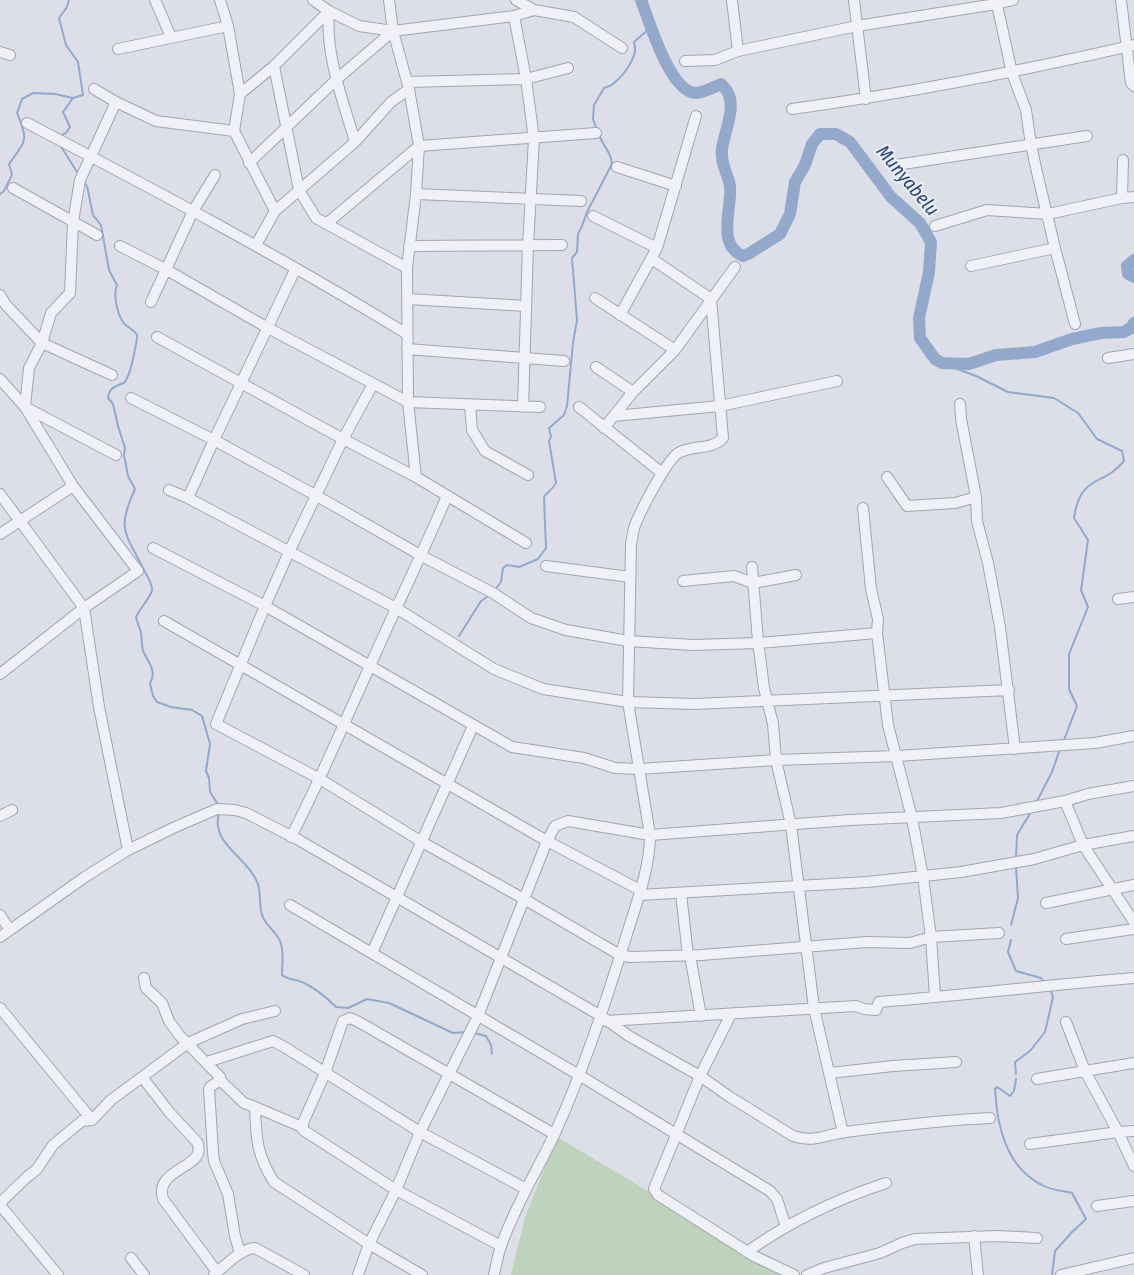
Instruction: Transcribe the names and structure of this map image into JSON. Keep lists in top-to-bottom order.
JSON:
{
  "water": ["Munyabelu"]
}
